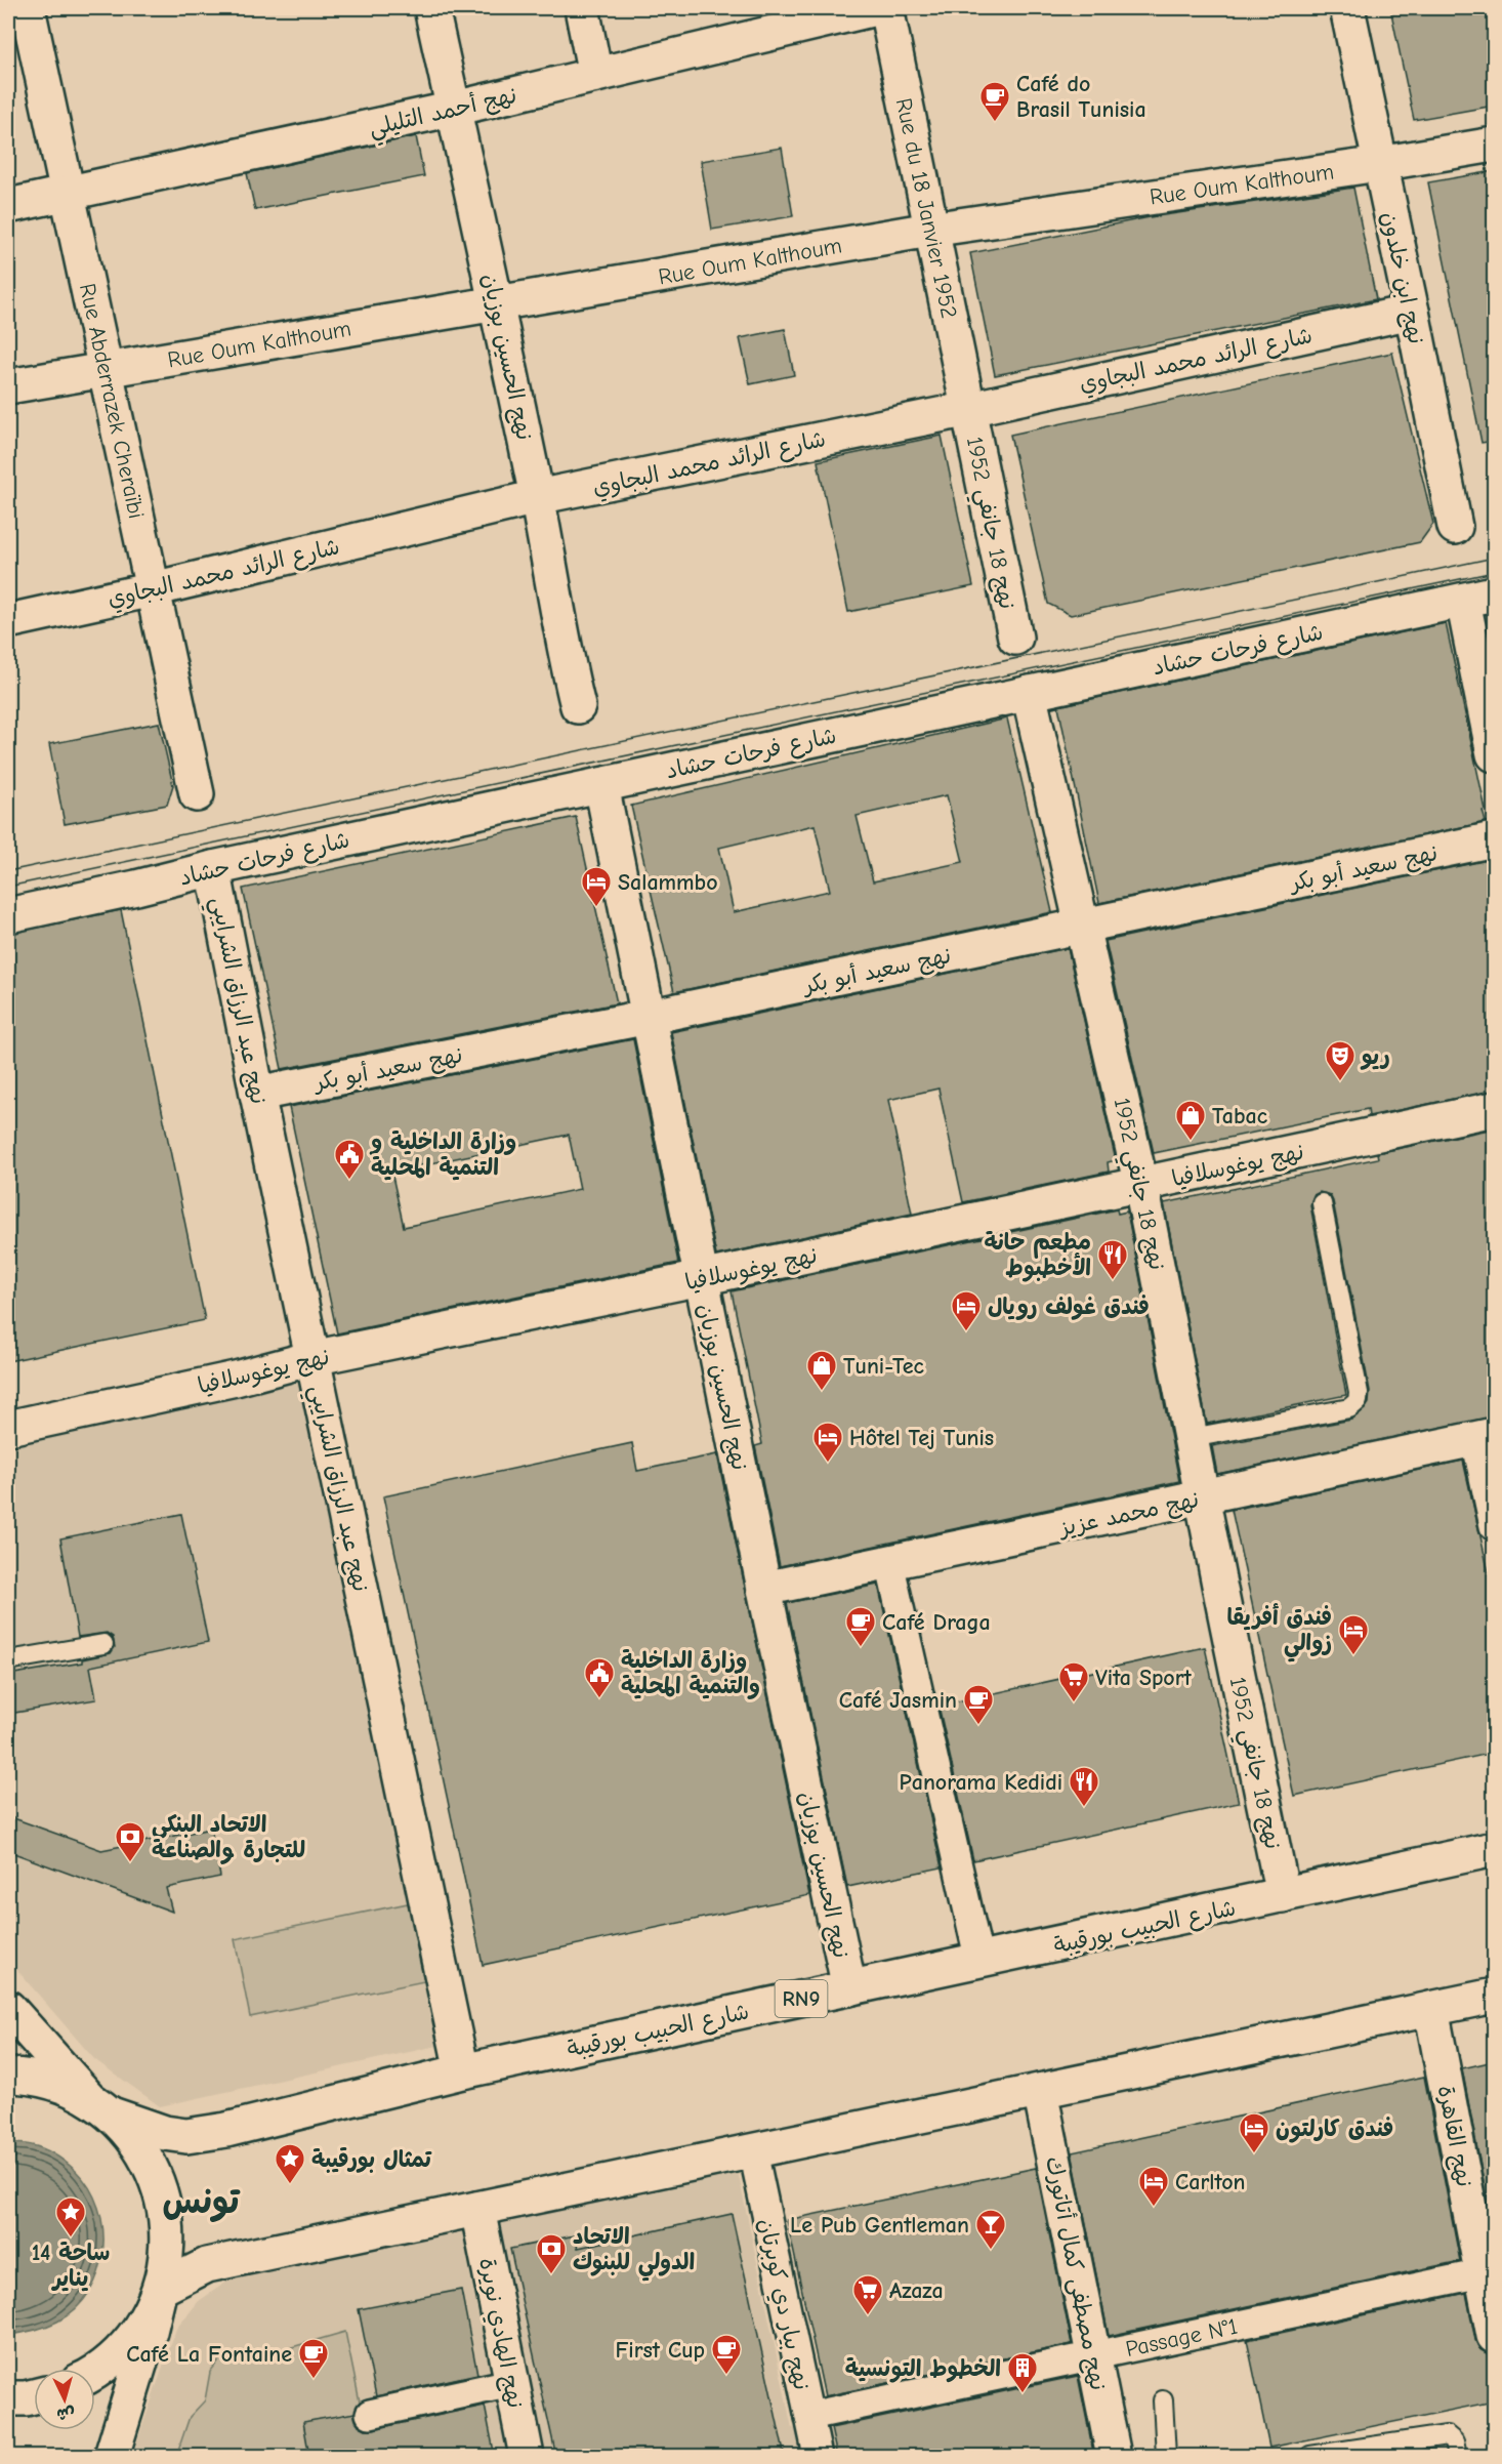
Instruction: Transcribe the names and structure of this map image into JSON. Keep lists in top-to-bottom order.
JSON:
{
  "streets": {
    "street": [
      "نهج أحمد التليلي",
      "Rue Oum Kalthoum",
      "Rue du 18 Janvier 1952",
      "نهج ابن خلدون",
      "نهج الحسين بوزيان",
      "شارع الرائد محمد البجاوي",
      "Rue Abderrazek Cheraïbi",
      "نهج 18 جانفي 1952",
      "شارع فرحات حشاد",
      "نهج سعيد أبو بكر",
      "نهج عبد الرزاق الشرايبي",
      "نهج يوغوسلافيا",
      "نهج محمد عزيز",
      "شارع الحبيب بورقيبة",
      "RN9",
      "نهج القاهرة",
      "نهج مصطفى كمال أتاتورك",
      "نهج بيار دي كوبرتان",
      "نهج الهادي نويرة",
      "Passage N°1"
    ]
  },
  "crossings": [
    ["نهج أحمد التليلي", "نهج الحسين بوزيان"],
    ["نهج أحمد التليلي", "Rue Abderrazek Cheraïbi"],
    ["Rue Oum Kalthoum", "Rue du 18 Janvier 1952"],
    ["Rue Oum Kalthoum", "نهج ابن خلدون"],
    ["Rue Oum Kalthoum", "نهج الحسين بوزيان"],
    ["Rue Oum Kalthoum", "Rue Abderrazek Cheraïbi"],
    ["Rue du 18 Janvier 1952", "شارع الرائد محمد البجاوي"],
    ["Rue du 18 Janvier 1952", "نهج 18 جانفي 1952"],
    ["نهج ابن خلدون", "شارع الرائد محمد البجاوي"],
    ["نهج الحسين بوزيان", "شارع الرائد محمد البجاوي"],
    ["نهج الحسين بوزيان", "شارع فرحات حشاد"],
    ["نهج الحسين بوزيان", "نهج سعيد أبو بكر"],
    ["نهج الحسين بوزيان", "نهج يوغوسلافيا"],
    ["نهج الحسين بوزيان", "نهج محمد عزيز"],
    ["نهج الحسين بوزيان", "شارع الحبيب بورقيبة"],
    ["شارع الرائد محمد البجاوي", "Rue Abderrazek Cheraïbi"],
    ["شارع الرائد محمد البجاوي", "نهج 18 جانفي 1952"],
    ["نهج 18 جانفي 1952", "شارع فرحات حشاد"],
    ["نهج 18 جانفي 1952", "نهج سعيد أبو بكر"],
    ["نهج 18 جانفي 1952", "نهج يوغوسلافيا"],
    ["نهج 18 جانفي 1952", "نهج محمد عزيز"],
    ["نهج 18 جانفي 1952", "شارع الحبيب بورقيبة"],
    ["شارع فرحات حشاد", "نهج عبد الرزاق الشرايبي"],
    ["نهج سعيد أبو بكر", "نهج عبد الرزاق الشرايبي"],
    ["نهج عبد الرزاق الشرايبي", "نهج يوغوسلافيا"],
    ["نهج عبد الرزاق الشرايبي", "شارع الحبيب بورقيبة"],
    ["شارع الحبيب بورقيبة", "RN9"],
    ["نهج القاهرة", "Passage N°1"],
    ["نهج مصطفى كمال أتاتورك", "Passage N°1"],
    ["نهج بيار دي كوبرتان", "Passage N°1"]
  ],
  "districts": ["تونس"],
  "places": {
    "cafe": [
      "Café do Brasil Tunisia",
      "Café Draga",
      "Café Jasmin",
      "First Cup",
      "Café La Fontaine"
    ],
    "hotel": [
      "Salammbo",
      "فندق غولف رويال",
      "Hôtel Tej Tunis",
      "فندق أفريقا زوالي",
      "فندق كارلتون",
      "Carlton"
    ],
    "theatre": ["ريو"],
    "shop": ["Tabac", "Tuni-Tec"],
    "public building": ["وزارة الداخلية و التنمية المحلية", "وزارة الداخلية والتنمية المحلية"],
    "restaurant": ["مطعم حانة الأخطبوط", "Panorama Kedidi"],
    "supermarket": ["Vita Sport", "Azaza"],
    "bank": ["الاتحاد البنكي للتجارة والصناعة", "الاتحاد الدولي للبنوك"],
    "place": ["تمثال بورقيبة", "ساحة 14 يناير"],
    "bar": ["Le Pub Gentleman"],
    "building": ["الخطوط التونسية"]
  },
  "north": "bottom"
}
